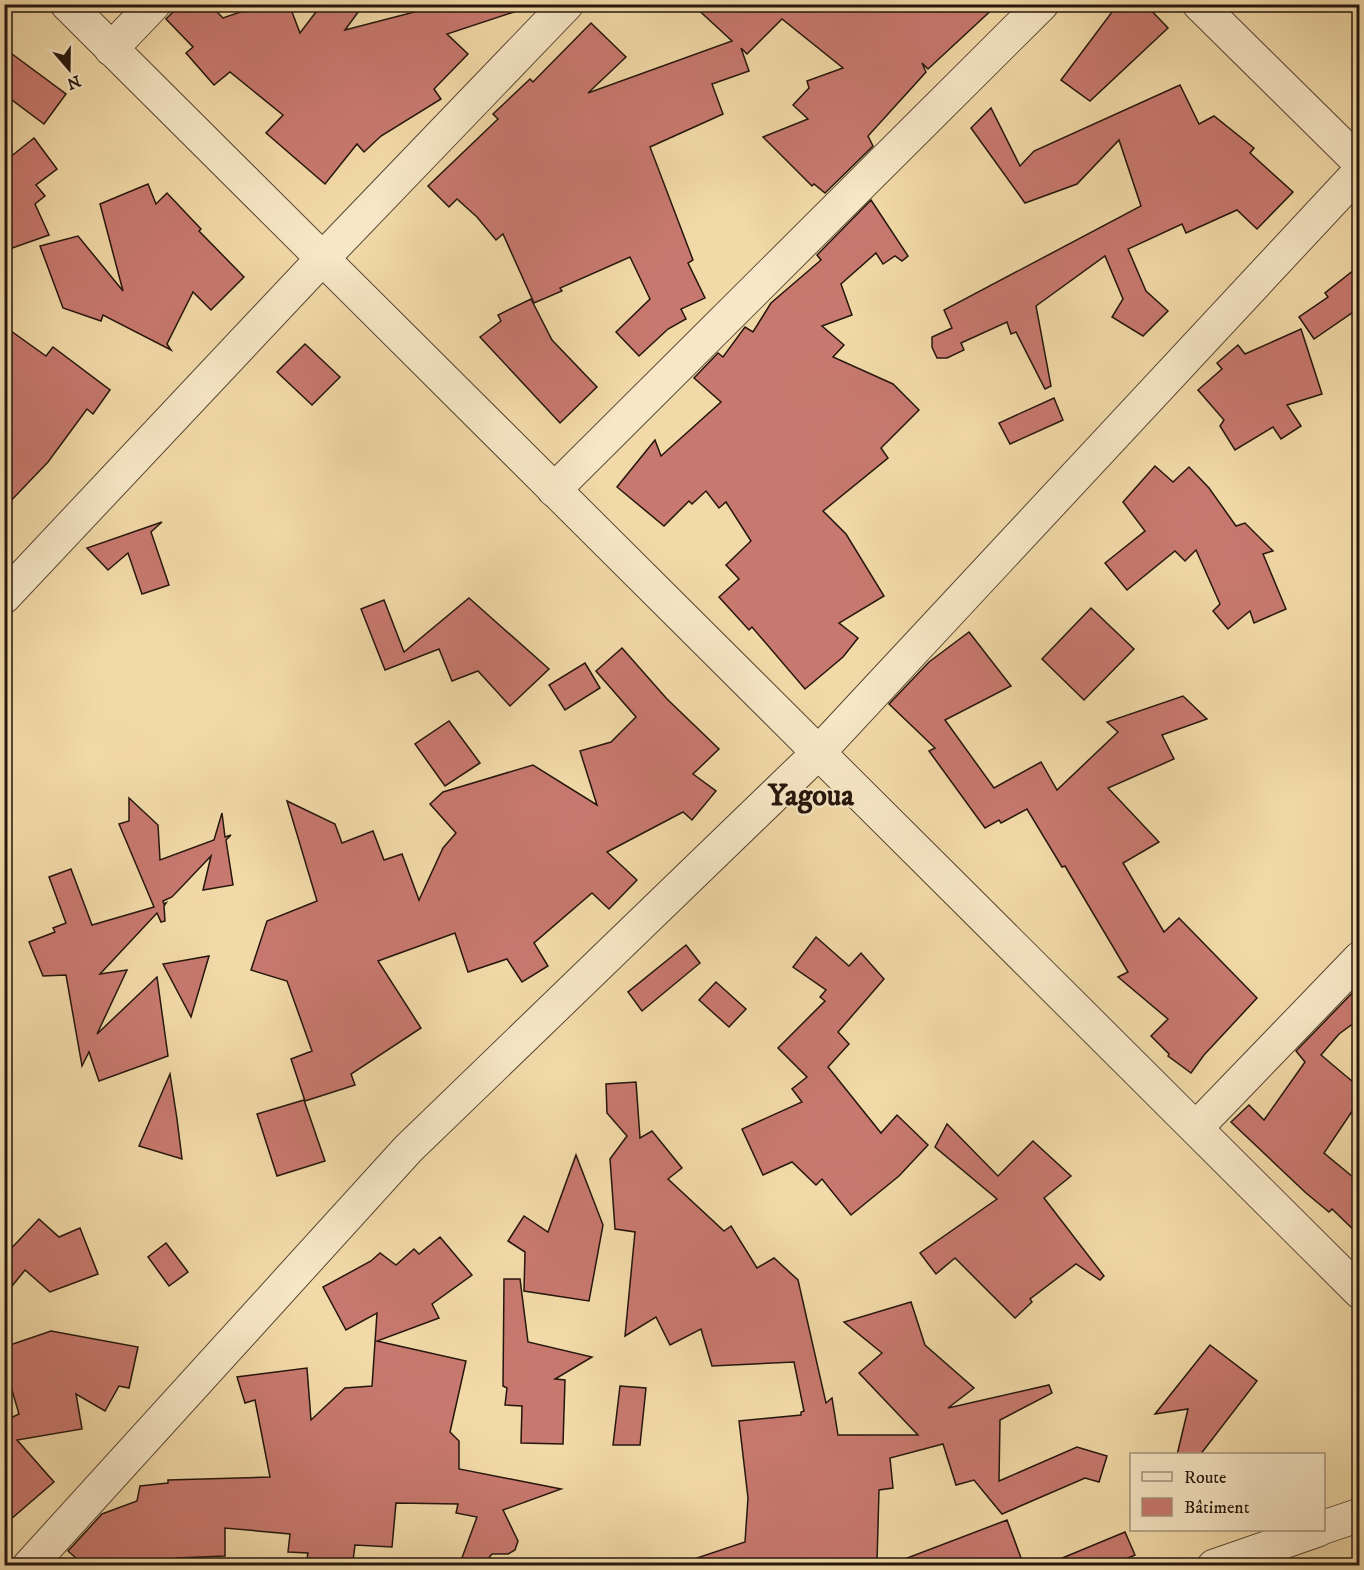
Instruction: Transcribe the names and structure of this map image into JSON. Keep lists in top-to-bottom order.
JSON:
{
  "districts": ["Yagoua"],
  "legend": ["Route", "Bâtiment"],
  "north": "bottom"
}
